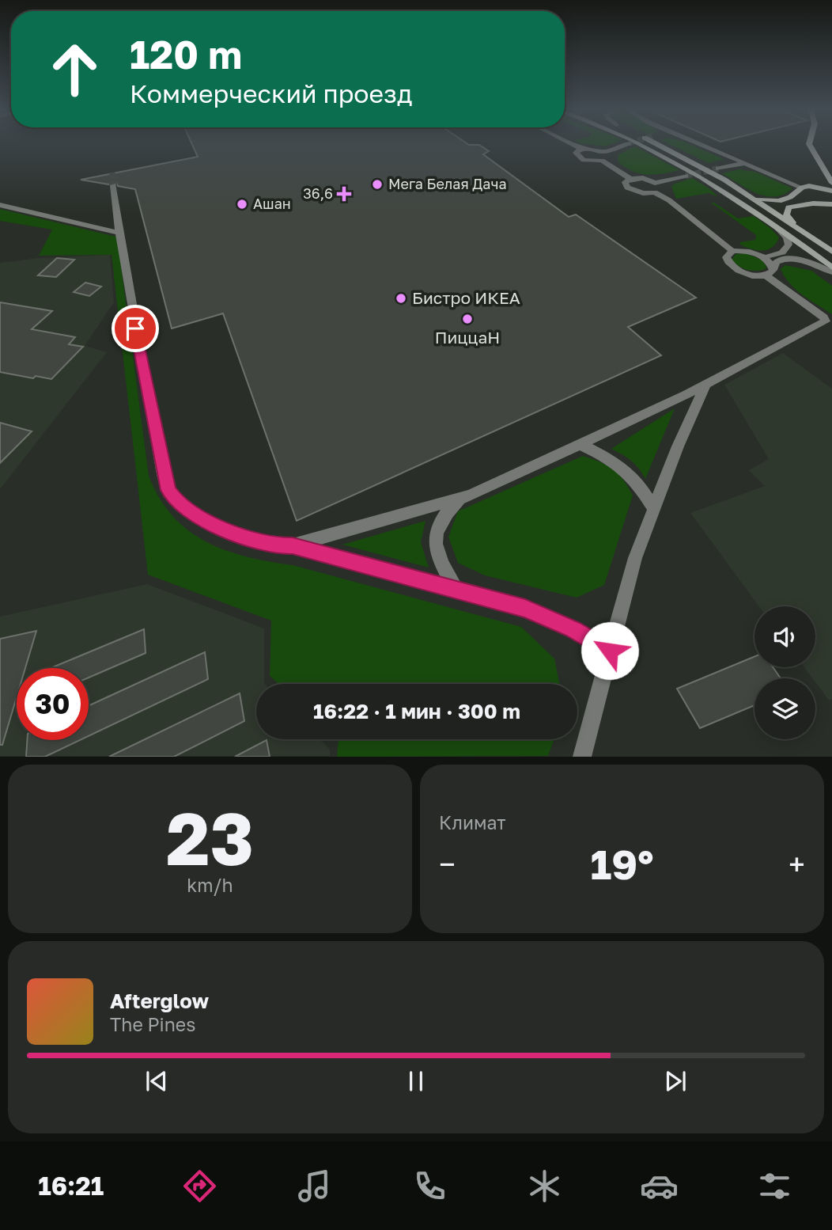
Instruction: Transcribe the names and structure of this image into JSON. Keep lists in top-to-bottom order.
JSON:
{
  "places": {
    "other": [
      "Мега Белая Дача",
      "Ашан",
      "Бистро ИКЕА",
      "ПиццаН"
    ],
    "health": ["36,6"]
  },
  "page": {
    "turn": ["120 m", "Коммерческий проезд"],
    "limit": "30",
    "trip": "16:22 · 1 мин · 300 m",
    "tile": [
      ["23", "km/h"],
      "Климат"
    ],
    "heat": ["−", "19°", "+"],
    "song": ["Afterglow", "The Pines"],
    "tabs": "16:21"
  }
}
